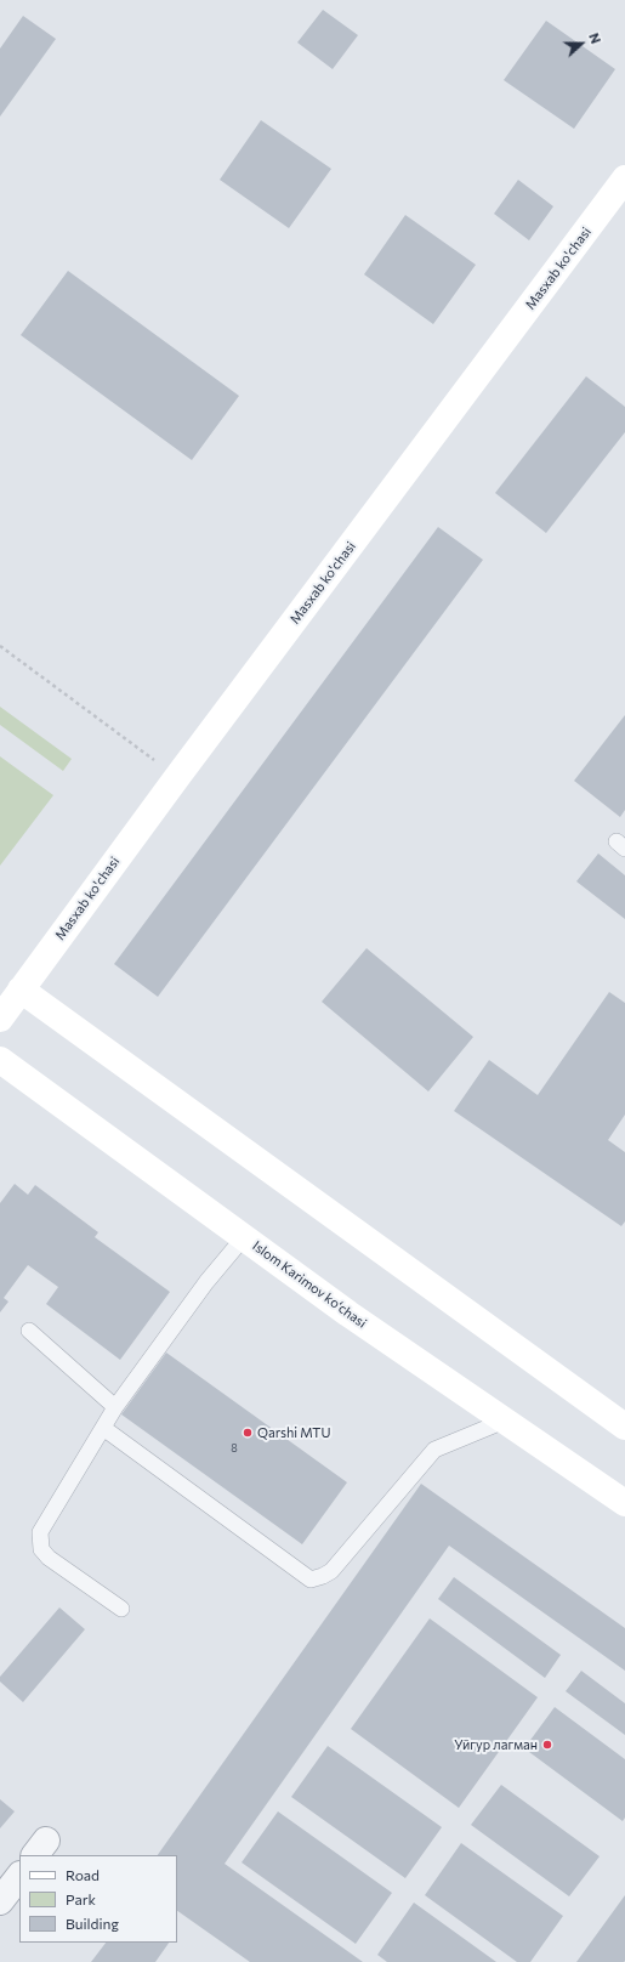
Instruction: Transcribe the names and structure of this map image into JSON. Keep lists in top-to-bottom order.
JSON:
{
  "streets": {
    "main road": ["Masxab ko'chasi", "Islom Karimov ko‘chasi"]
  },
  "places": ["Qarshi MTU", "Уйгур лагман"],
  "house_numbers": ["8"],
  "legend": ["Road", "Park", "Building"],
  "north": "right"
}
